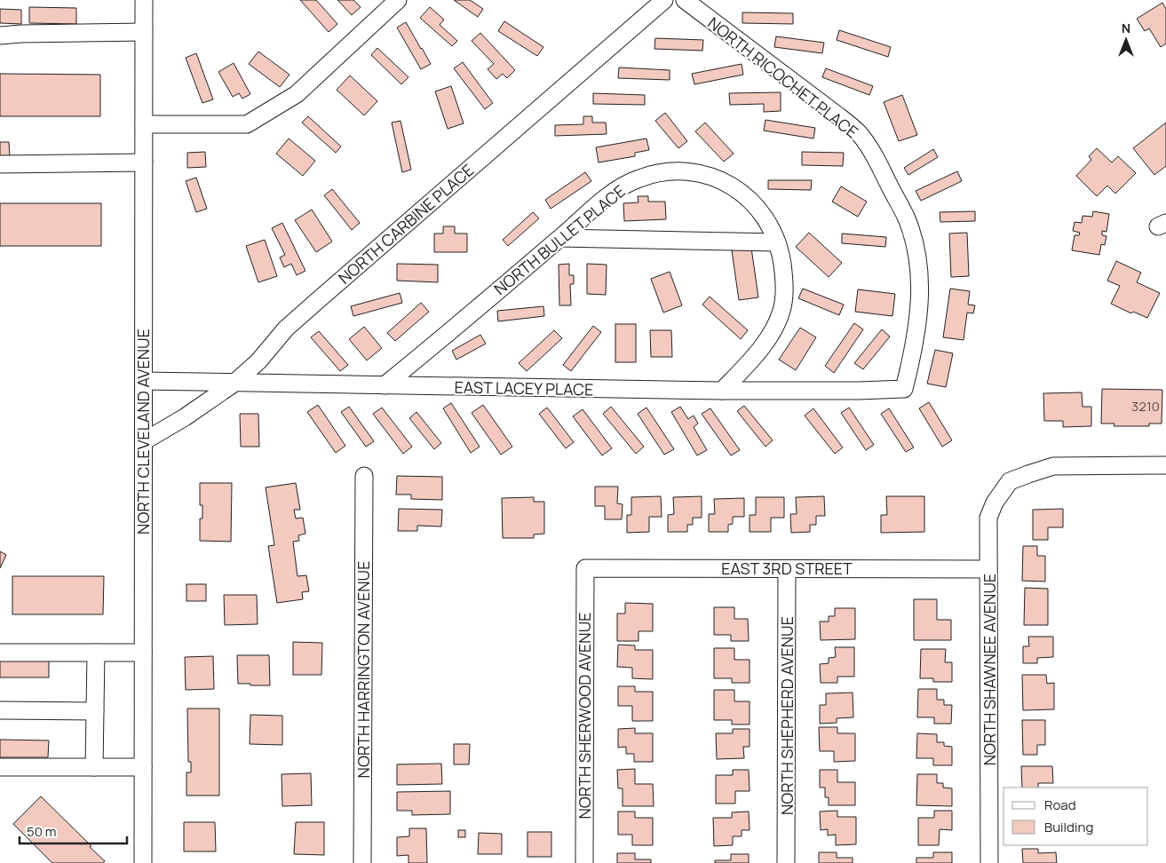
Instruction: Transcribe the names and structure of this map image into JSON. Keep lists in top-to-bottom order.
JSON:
{
  "streets": {
    "street": [
      "NORTH RICOCHET PLACE",
      "NORTH CARBINE PLACE",
      "NORTH BULLET PLACE",
      "EAST LACEY PLACE",
      "NORTH CLEVELAND AVENUE",
      "EAST 3RD STREET",
      "NORTH HARRINGTON AVENUE",
      "NORTH SHAWNEE AVENUE",
      "NORTH SHERWOOD AVENUE",
      "NORTH SHEPHERD AVENUE"
    ]
  },
  "crossings": [
    ["NORTH RICOCHET PLACE", "EAST LACEY PLACE"],
    ["NORTH CARBINE PLACE", "EAST LACEY PLACE"],
    ["NORTH CARBINE PLACE", "NORTH CLEVELAND AVENUE"],
    ["NORTH BULLET PLACE", "EAST LACEY PLACE"],
    ["EAST LACEY PLACE", "NORTH CLEVELAND AVENUE"],
    ["EAST 3RD STREET", "NORTH SHAWNEE AVENUE"],
    ["EAST 3RD STREET", "NORTH SHERWOOD AVENUE"],
    ["EAST 3RD STREET", "NORTH SHEPHERD AVENUE"]
  ],
  "house_numbers": ["3210"],
  "legend": ["Road", "Building"],
  "scale_bar": "50 m",
  "north": "top"
}
